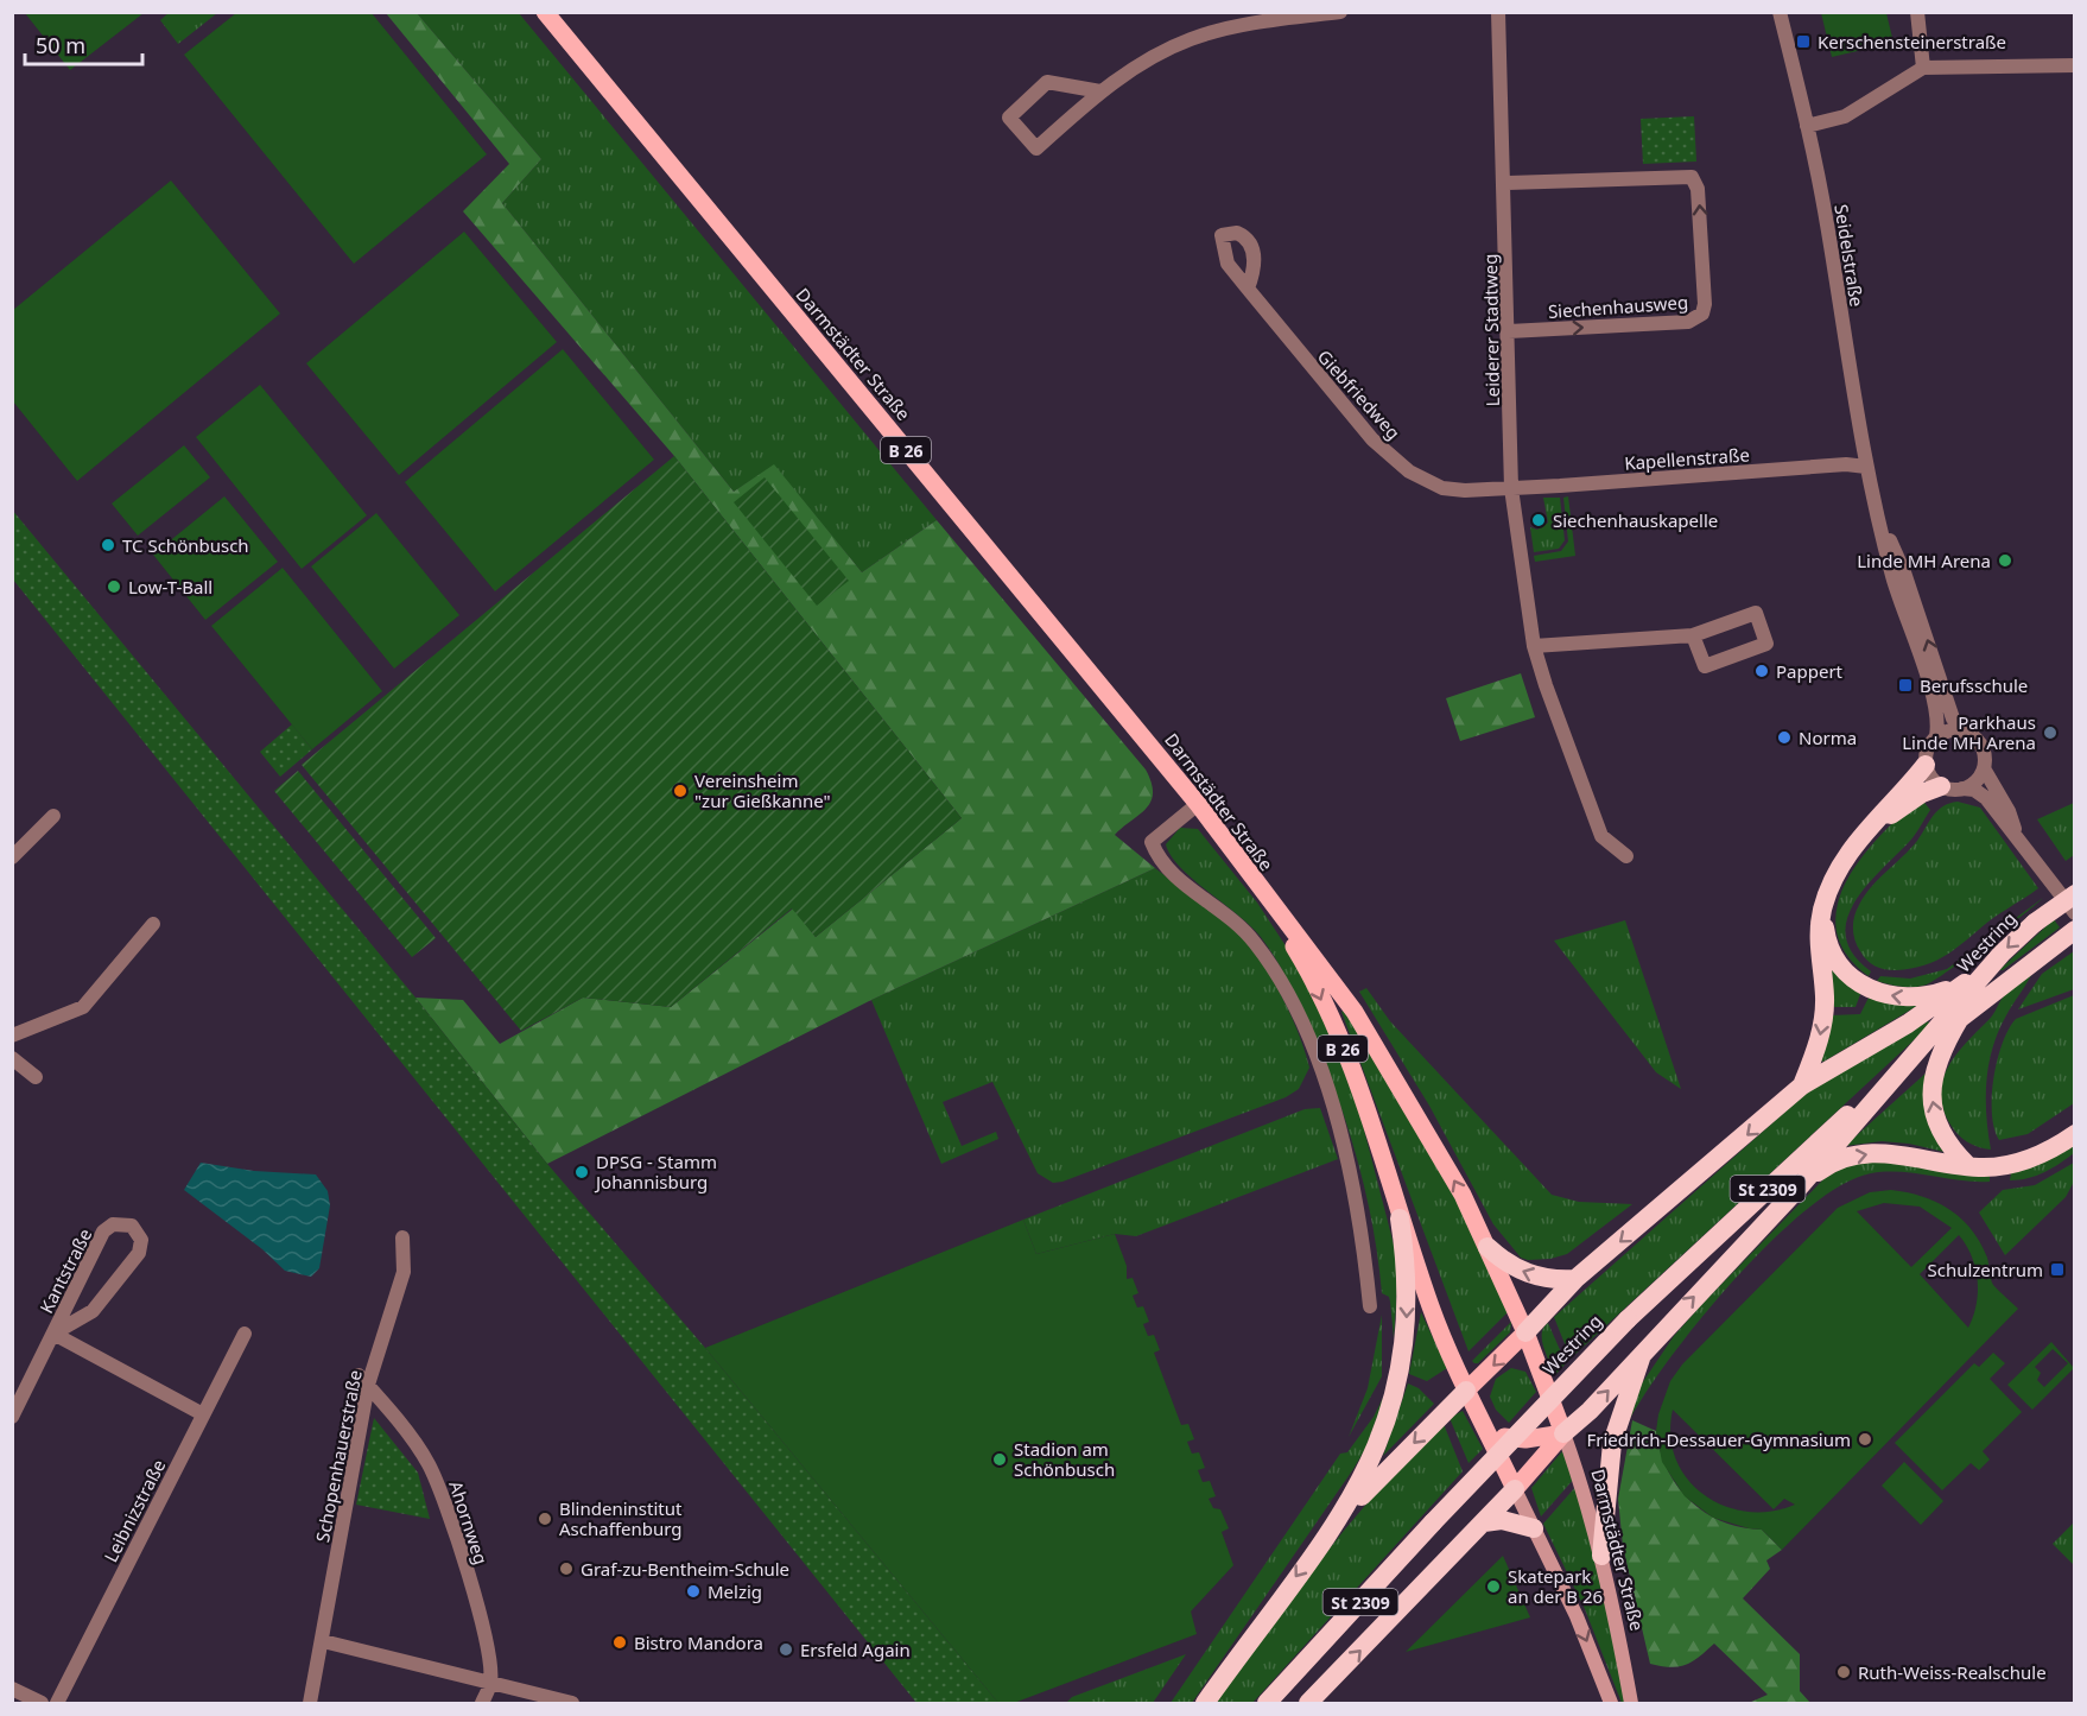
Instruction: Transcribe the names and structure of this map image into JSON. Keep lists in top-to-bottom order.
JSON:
{
  "streets": {
    "highway": ["B 26", "Westring", "St 2309"],
    "main road": ["Darmstädter Straße"],
    "street": [
      "Seidelstraße",
      "Siechenhausweg",
      "Leiderer Stadtweg",
      "Giebfriedweg",
      "Kapellenstraße",
      "Kantstraße",
      "Schopenhauerstraße",
      "Leibnizstraße",
      "Ahornweg"
    ]
  },
  "crossings": [
    ["Seidelstraße", "Kapellenstraße"],
    ["Siechenhausweg", "Leiderer Stadtweg"],
    ["Leiderer Stadtweg", "Giebfriedweg"],
    ["Leiderer Stadtweg", "Kapellenstraße"],
    ["Darmstädter Straße", "B 26"],
    ["Giebfriedweg", "Kapellenstraße"],
    ["Kantstraße", "Leibnizstraße"],
    ["Schopenhauerstraße", "Ahornweg"]
  ],
  "places": {
    "transit": ["Kerschensteinerstraße", "Berufsschule", "Schulzentrum"],
    "other": [
      "Siechenhauskapelle",
      "TC Schönbusch",
      "Linde MH Arena",
      "Low-T-Ball",
      "Pappert",
      "Parkhaus Linde MH Arena",
      "Norma",
      "Vereinsheim \"zur Gießkanne\"",
      "DPSG - Stamm Johannisburg",
      "Friedrich-Dessauer-Gymnasium",
      "Stadion am Schönbusch",
      "Blindeninstitut Aschaffenburg",
      "Graf-zu-Bentheim-Schule",
      "Skatepark an der B 26",
      "Melzig",
      "Bistro Mandora",
      "Ersfeld Again",
      "Ruth-Weiss-Realschule"
    ]
  },
  "scale_bar": "50 m"
}
